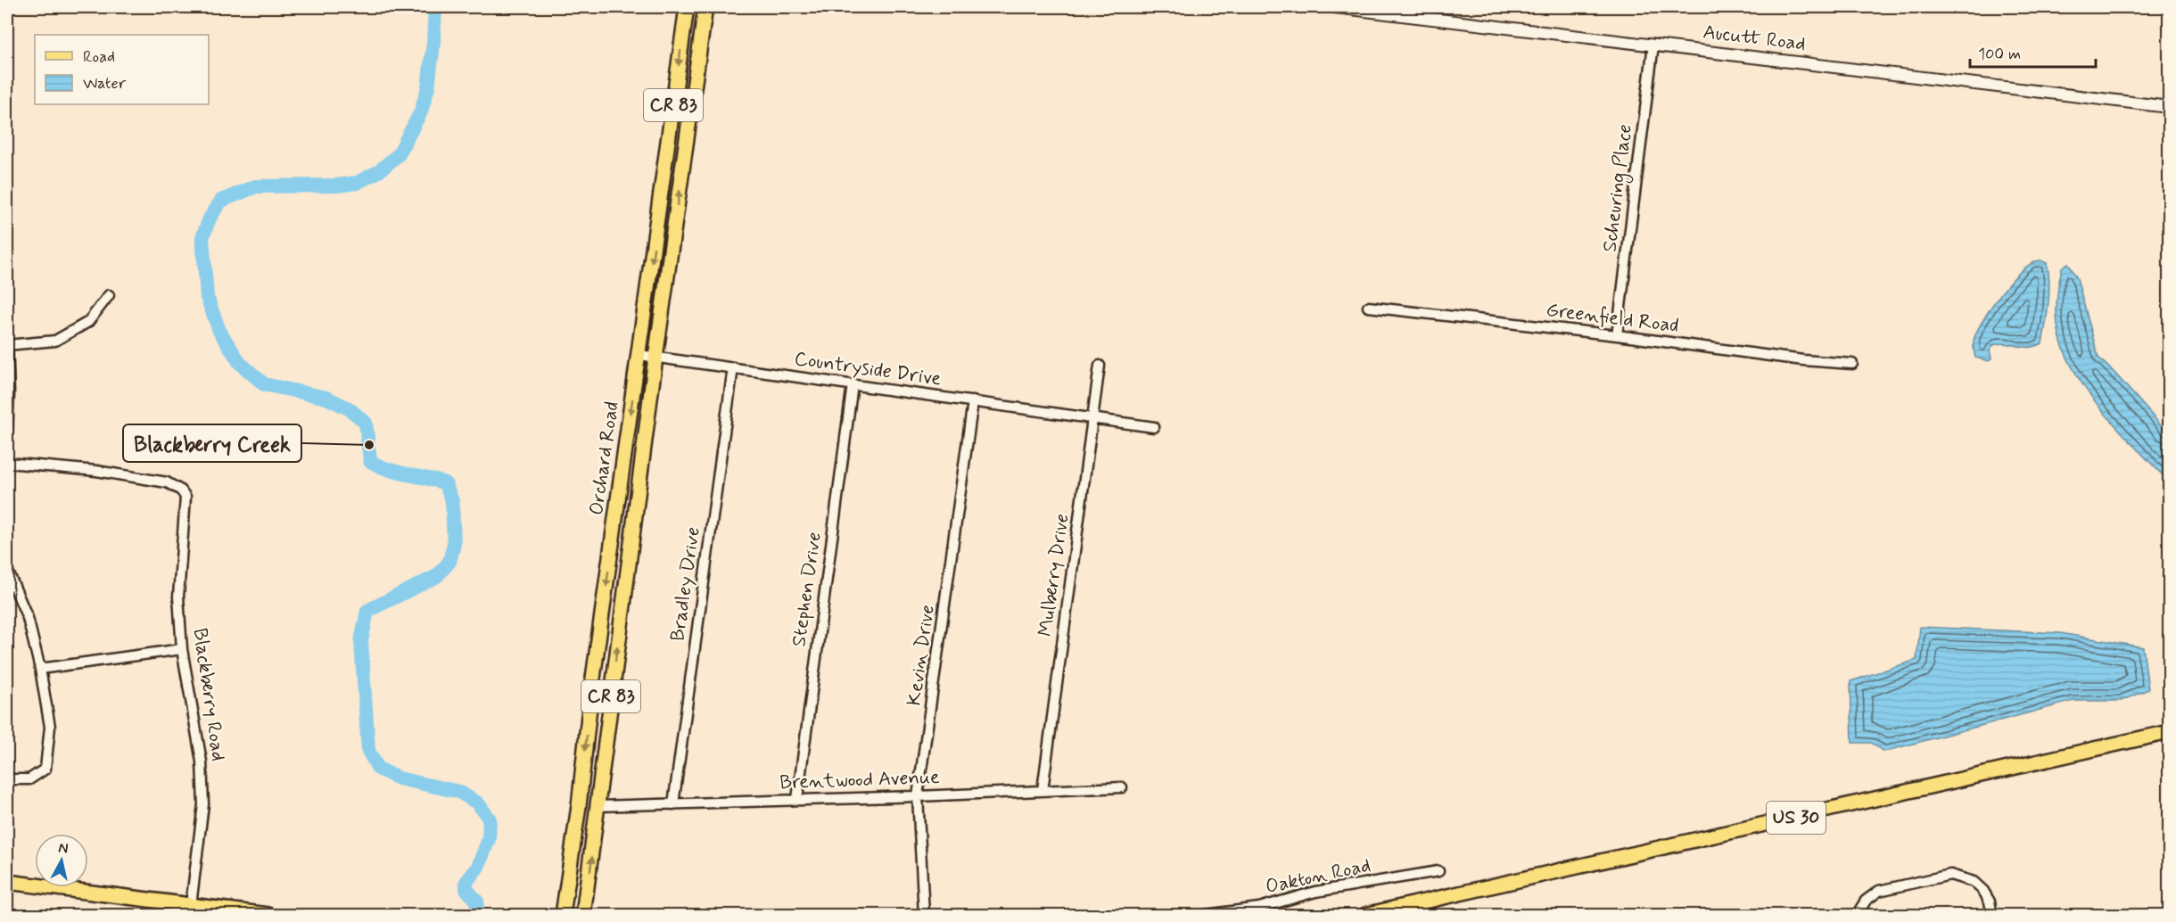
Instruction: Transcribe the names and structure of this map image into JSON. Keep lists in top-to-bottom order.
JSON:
{
  "streets": {
    "main road": ["CR 83", "Orchard Road", "US 30"],
    "street": [
      "Aucutt Road",
      "Scheuring Place",
      "Greenfield Road",
      "Countryside Drive",
      "Mulberry Drive",
      "Bradley Drive",
      "Stephen Drive",
      "Kevin Drive",
      "Blackberry Road",
      "Brentwood Avenue",
      "Oakton Road"
    ]
  },
  "crossings": [
    ["Aucutt Road", "Scheuring Place"],
    ["Scheuring Place", "Greenfield Road"],
    ["Countryside Drive", "Orchard Road"],
    ["Countryside Drive", "Mulberry Drive"],
    ["Countryside Drive", "Bradley Drive"],
    ["Countryside Drive", "Stephen Drive"],
    ["Countryside Drive", "Kevin Drive"],
    ["Orchard Road", "Brentwood Avenue"],
    ["Mulberry Drive", "Brentwood Avenue"],
    ["Bradley Drive", "Brentwood Avenue"],
    ["Stephen Drive", "Brentwood Avenue"],
    ["Kevin Drive", "Brentwood Avenue"]
  ],
  "places": ["Blackberry Creek"],
  "legend": ["Road", "Water"],
  "scale_bar": "100 m",
  "north": "top"
}
